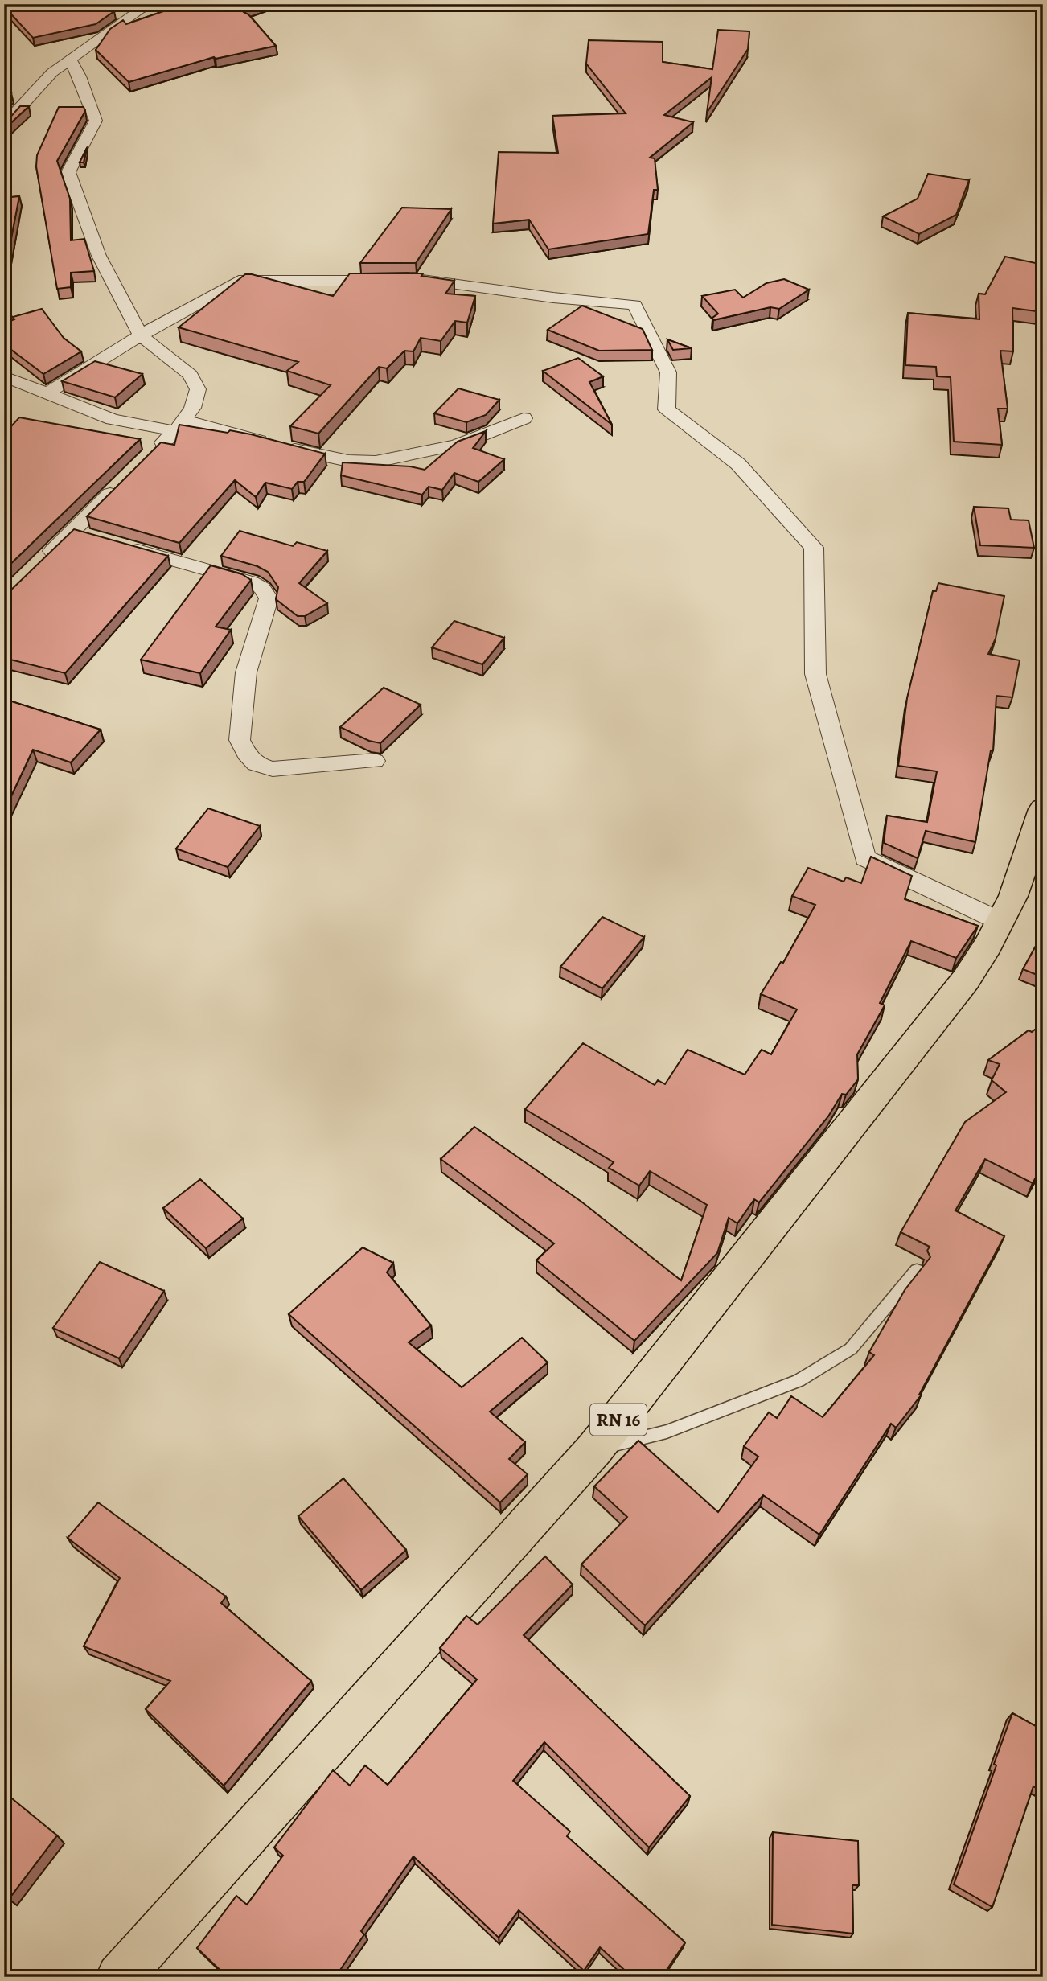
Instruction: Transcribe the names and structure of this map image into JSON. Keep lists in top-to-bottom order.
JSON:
{
  "streets": {
    "main road": ["RN 16"]
  }
}
